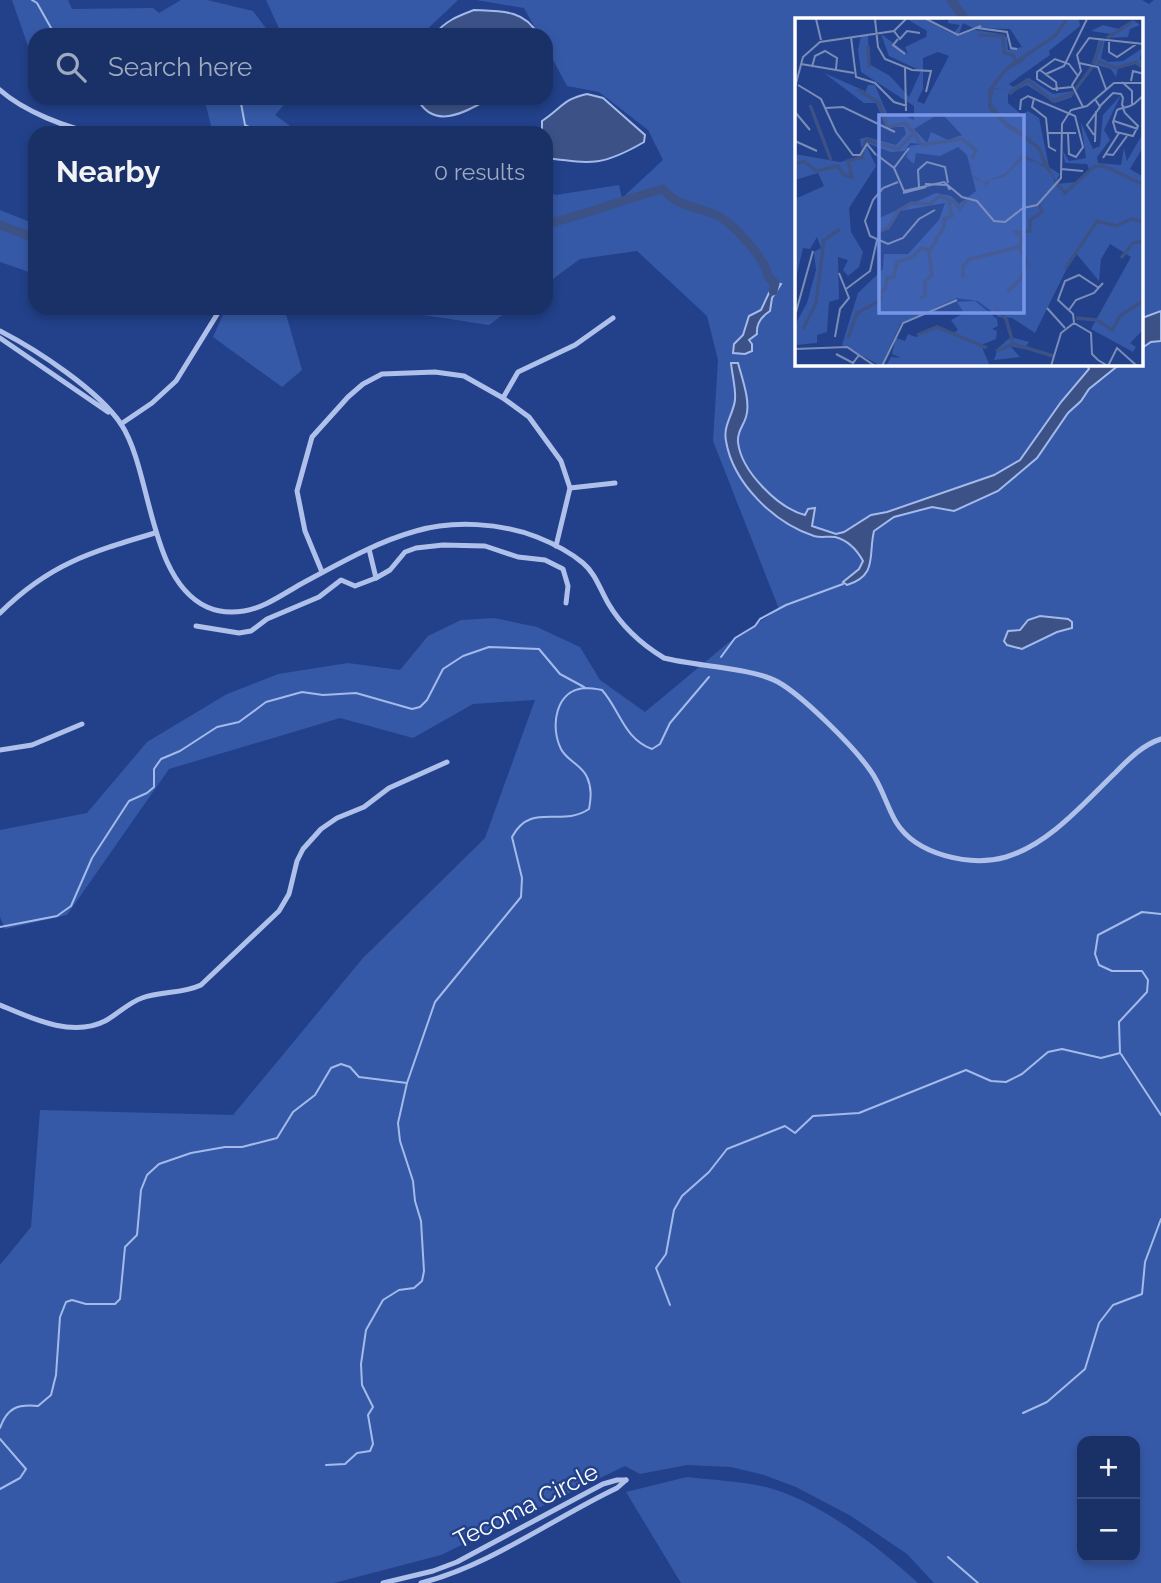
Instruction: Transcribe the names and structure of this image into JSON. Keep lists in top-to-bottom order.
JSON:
{
  "streets": {
    "street": ["Tecoma Circle"]
  },
  "page": {
    "search": "Search here",
    "heading": ["Nearby", "0 results"],
    "map_buttons": ["+", "−"]
  }
}
